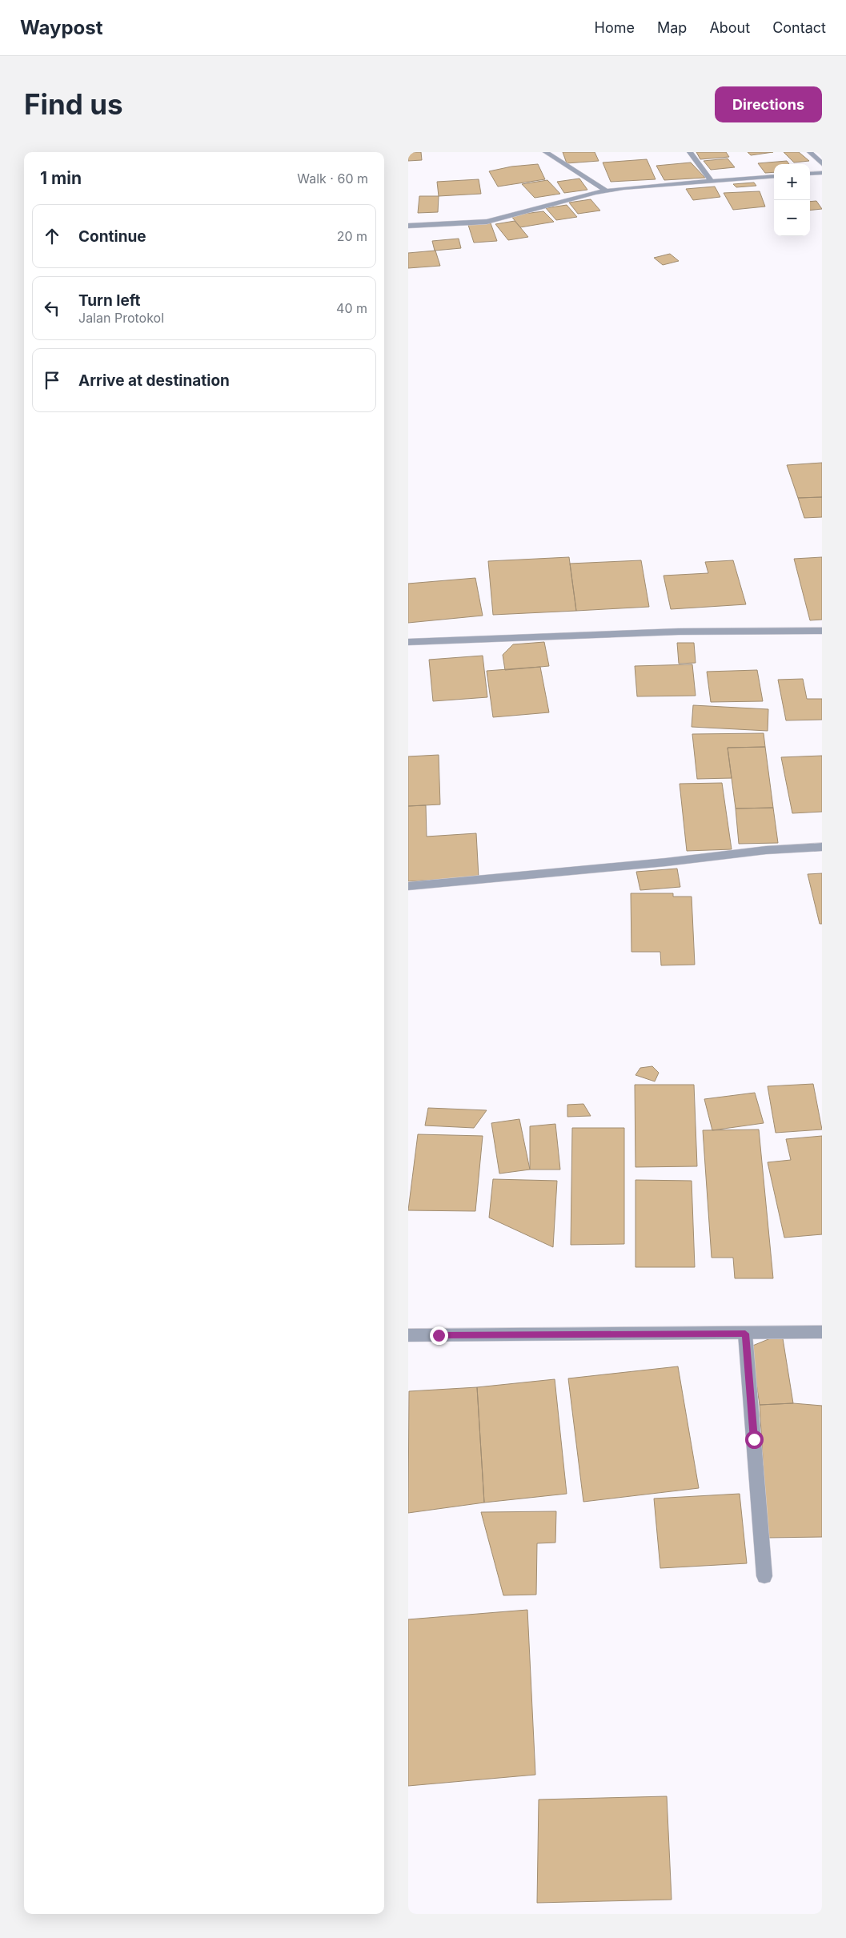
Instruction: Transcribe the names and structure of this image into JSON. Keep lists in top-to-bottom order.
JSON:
{
  "page": {
    "header": "Waypost",
    "nav": [
      "Home",
      "Map",
      "About",
      "Contact"
    ],
    "buttons": "Directions",
    "title": "Find us",
    "heading": ["1 min", "Walk · 60 m"],
    "map_buttons": ["+", "−"],
    "list": [
      ["Continue", "20 m"],
      ["Turn left", "Jalan Protokol", "40 m"],
      "Arrive at destination"
    ]
  }
}
